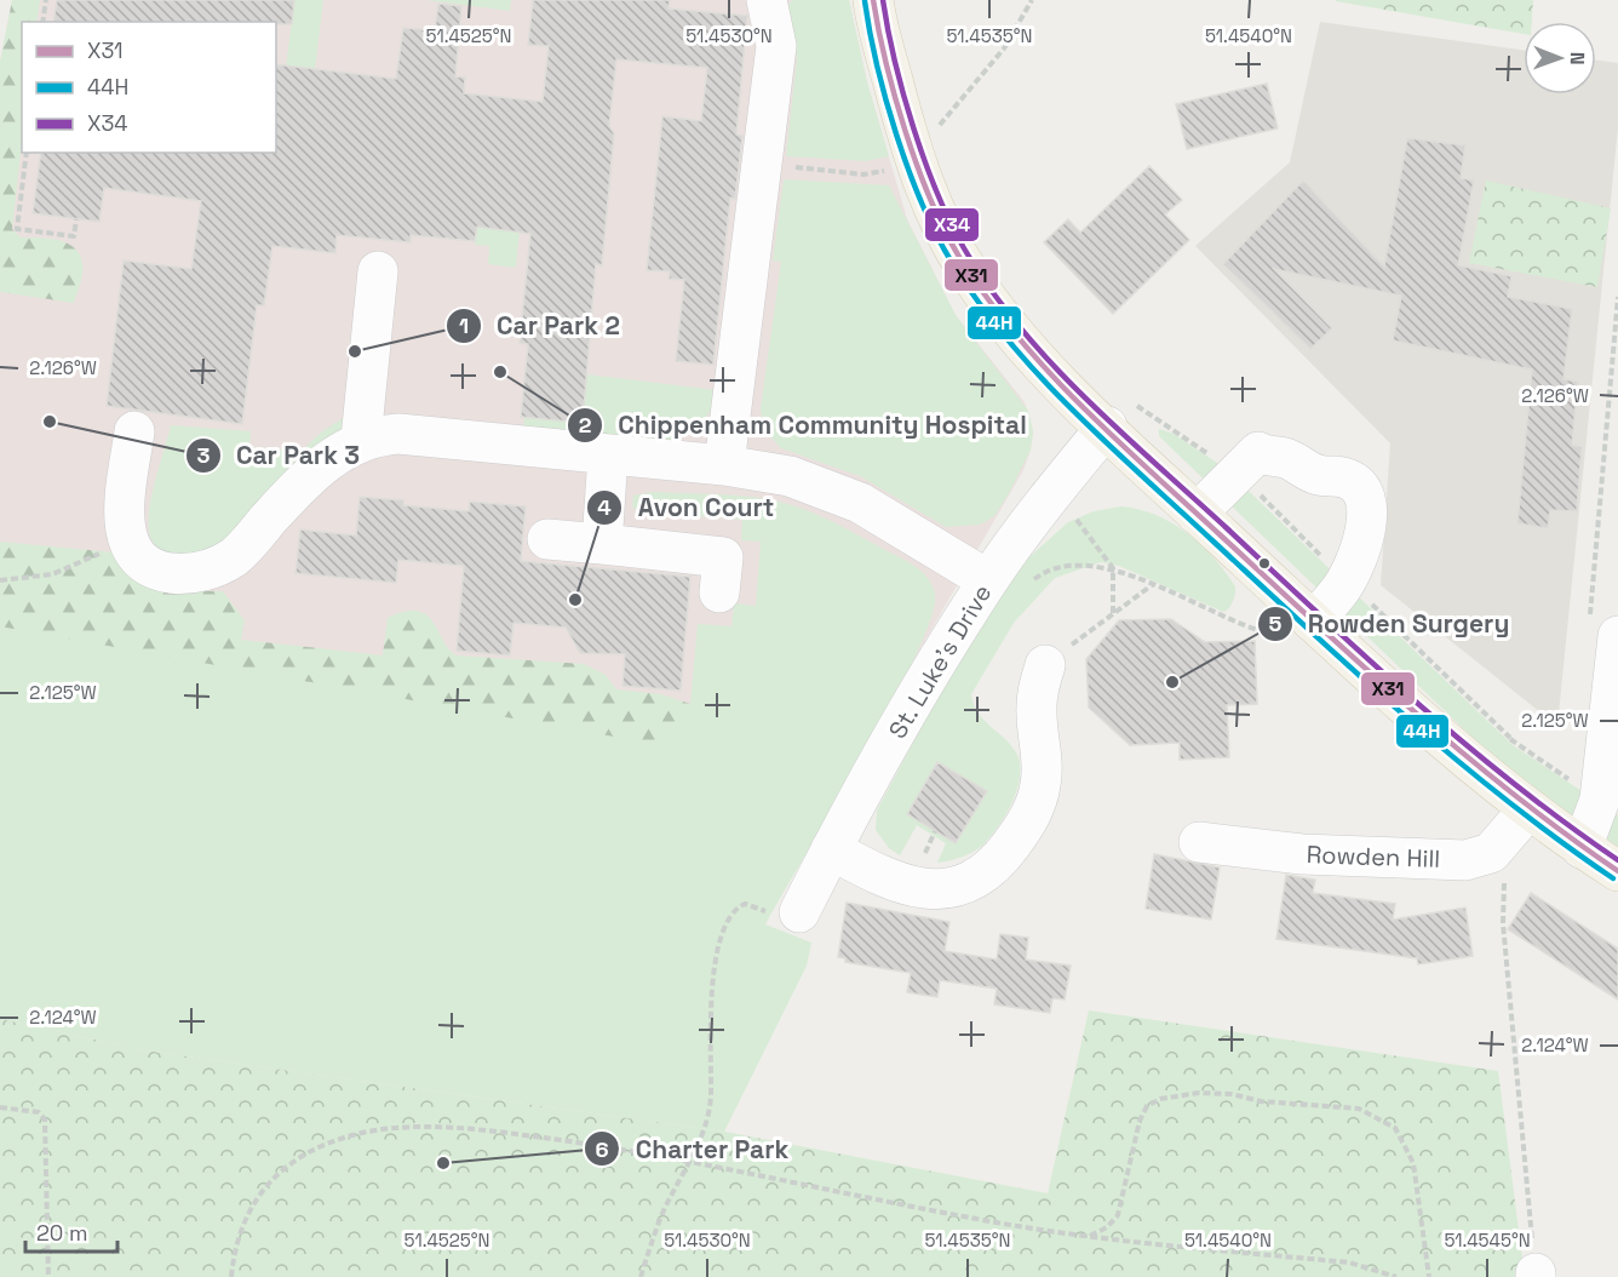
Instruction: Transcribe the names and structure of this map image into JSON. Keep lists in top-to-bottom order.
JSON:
{
  "streets": {
    "street": ["St. Luke's Drive", "Rowden Hill"]
  },
  "places": [
    "Car Park 2",
    "Chippenham Community Hospital",
    "Car Park 3",
    "Avon Court",
    "Rowden Surgery",
    "Charter Park"
  ],
  "lines": ["transit line X31", "transit line X34", "transit line 44H"],
  "legend": ["X31", "44H", "X34"],
  "scale_bar": "20 m",
  "north": "right",
  "coordinates": [
    "51.4525°N",
    "51.4530°N",
    "51.4535°N",
    "51.4540°N",
    "2.126°W",
    "2.125°W",
    "2.124°W",
    "51.4545°N"
  ]
}
